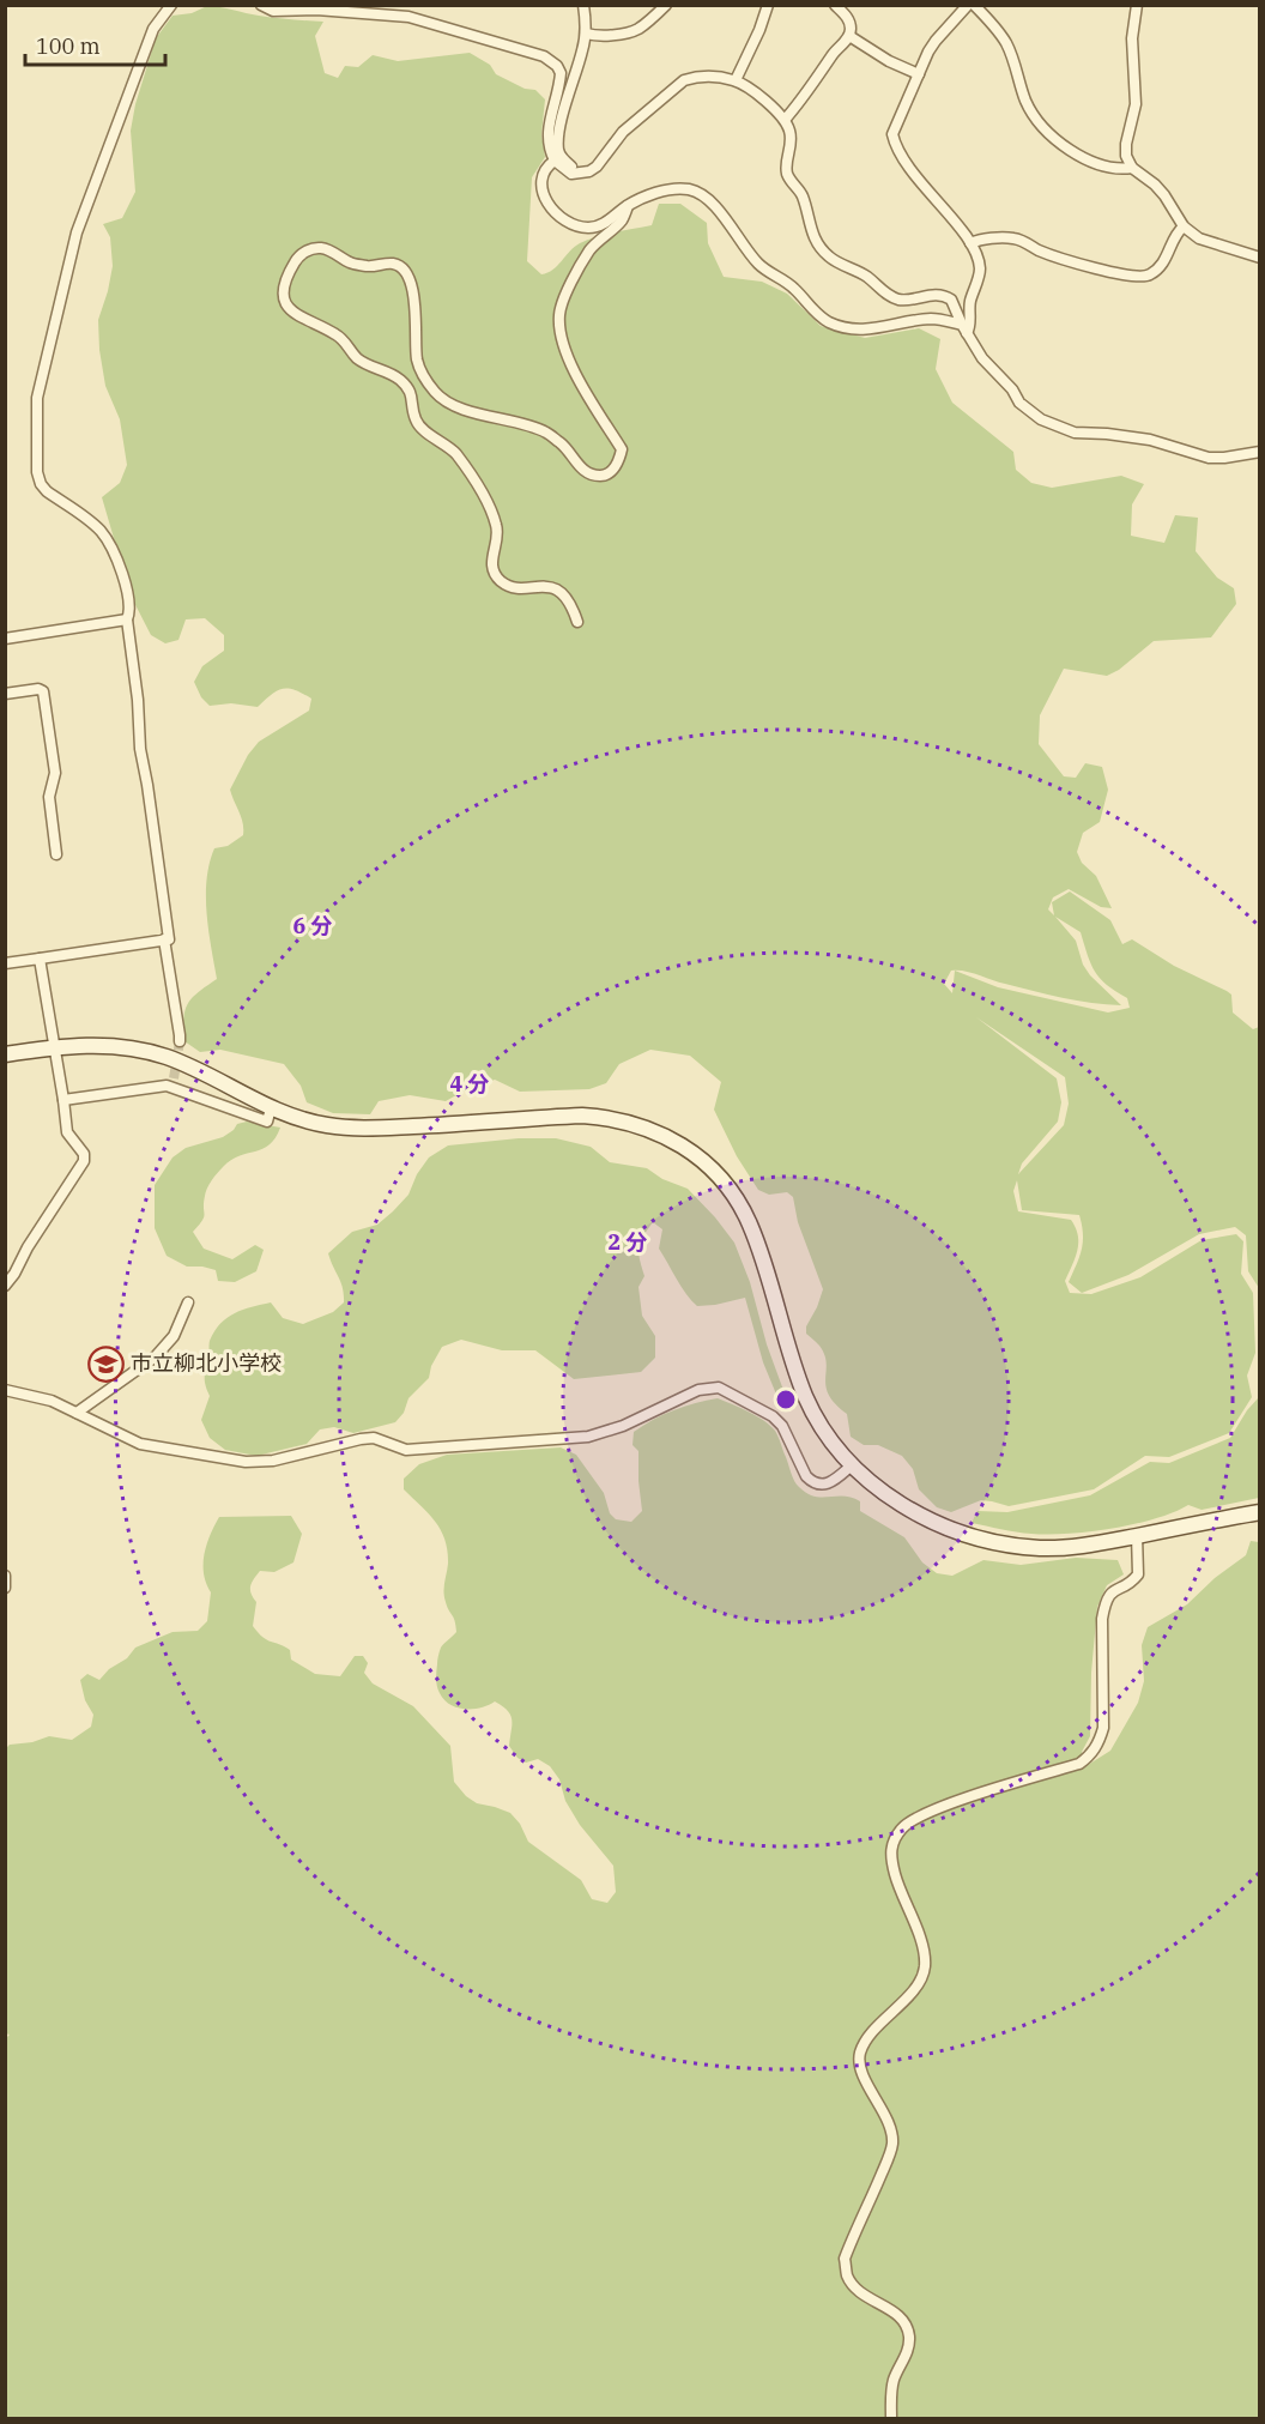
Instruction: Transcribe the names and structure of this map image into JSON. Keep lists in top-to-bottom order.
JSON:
{
  "places": {
    "school or university": ["市立柳北小学校"]
  },
  "scale_bar": "100 m",
  "rings": ["6 分", "4 分", "2 分"]
}
